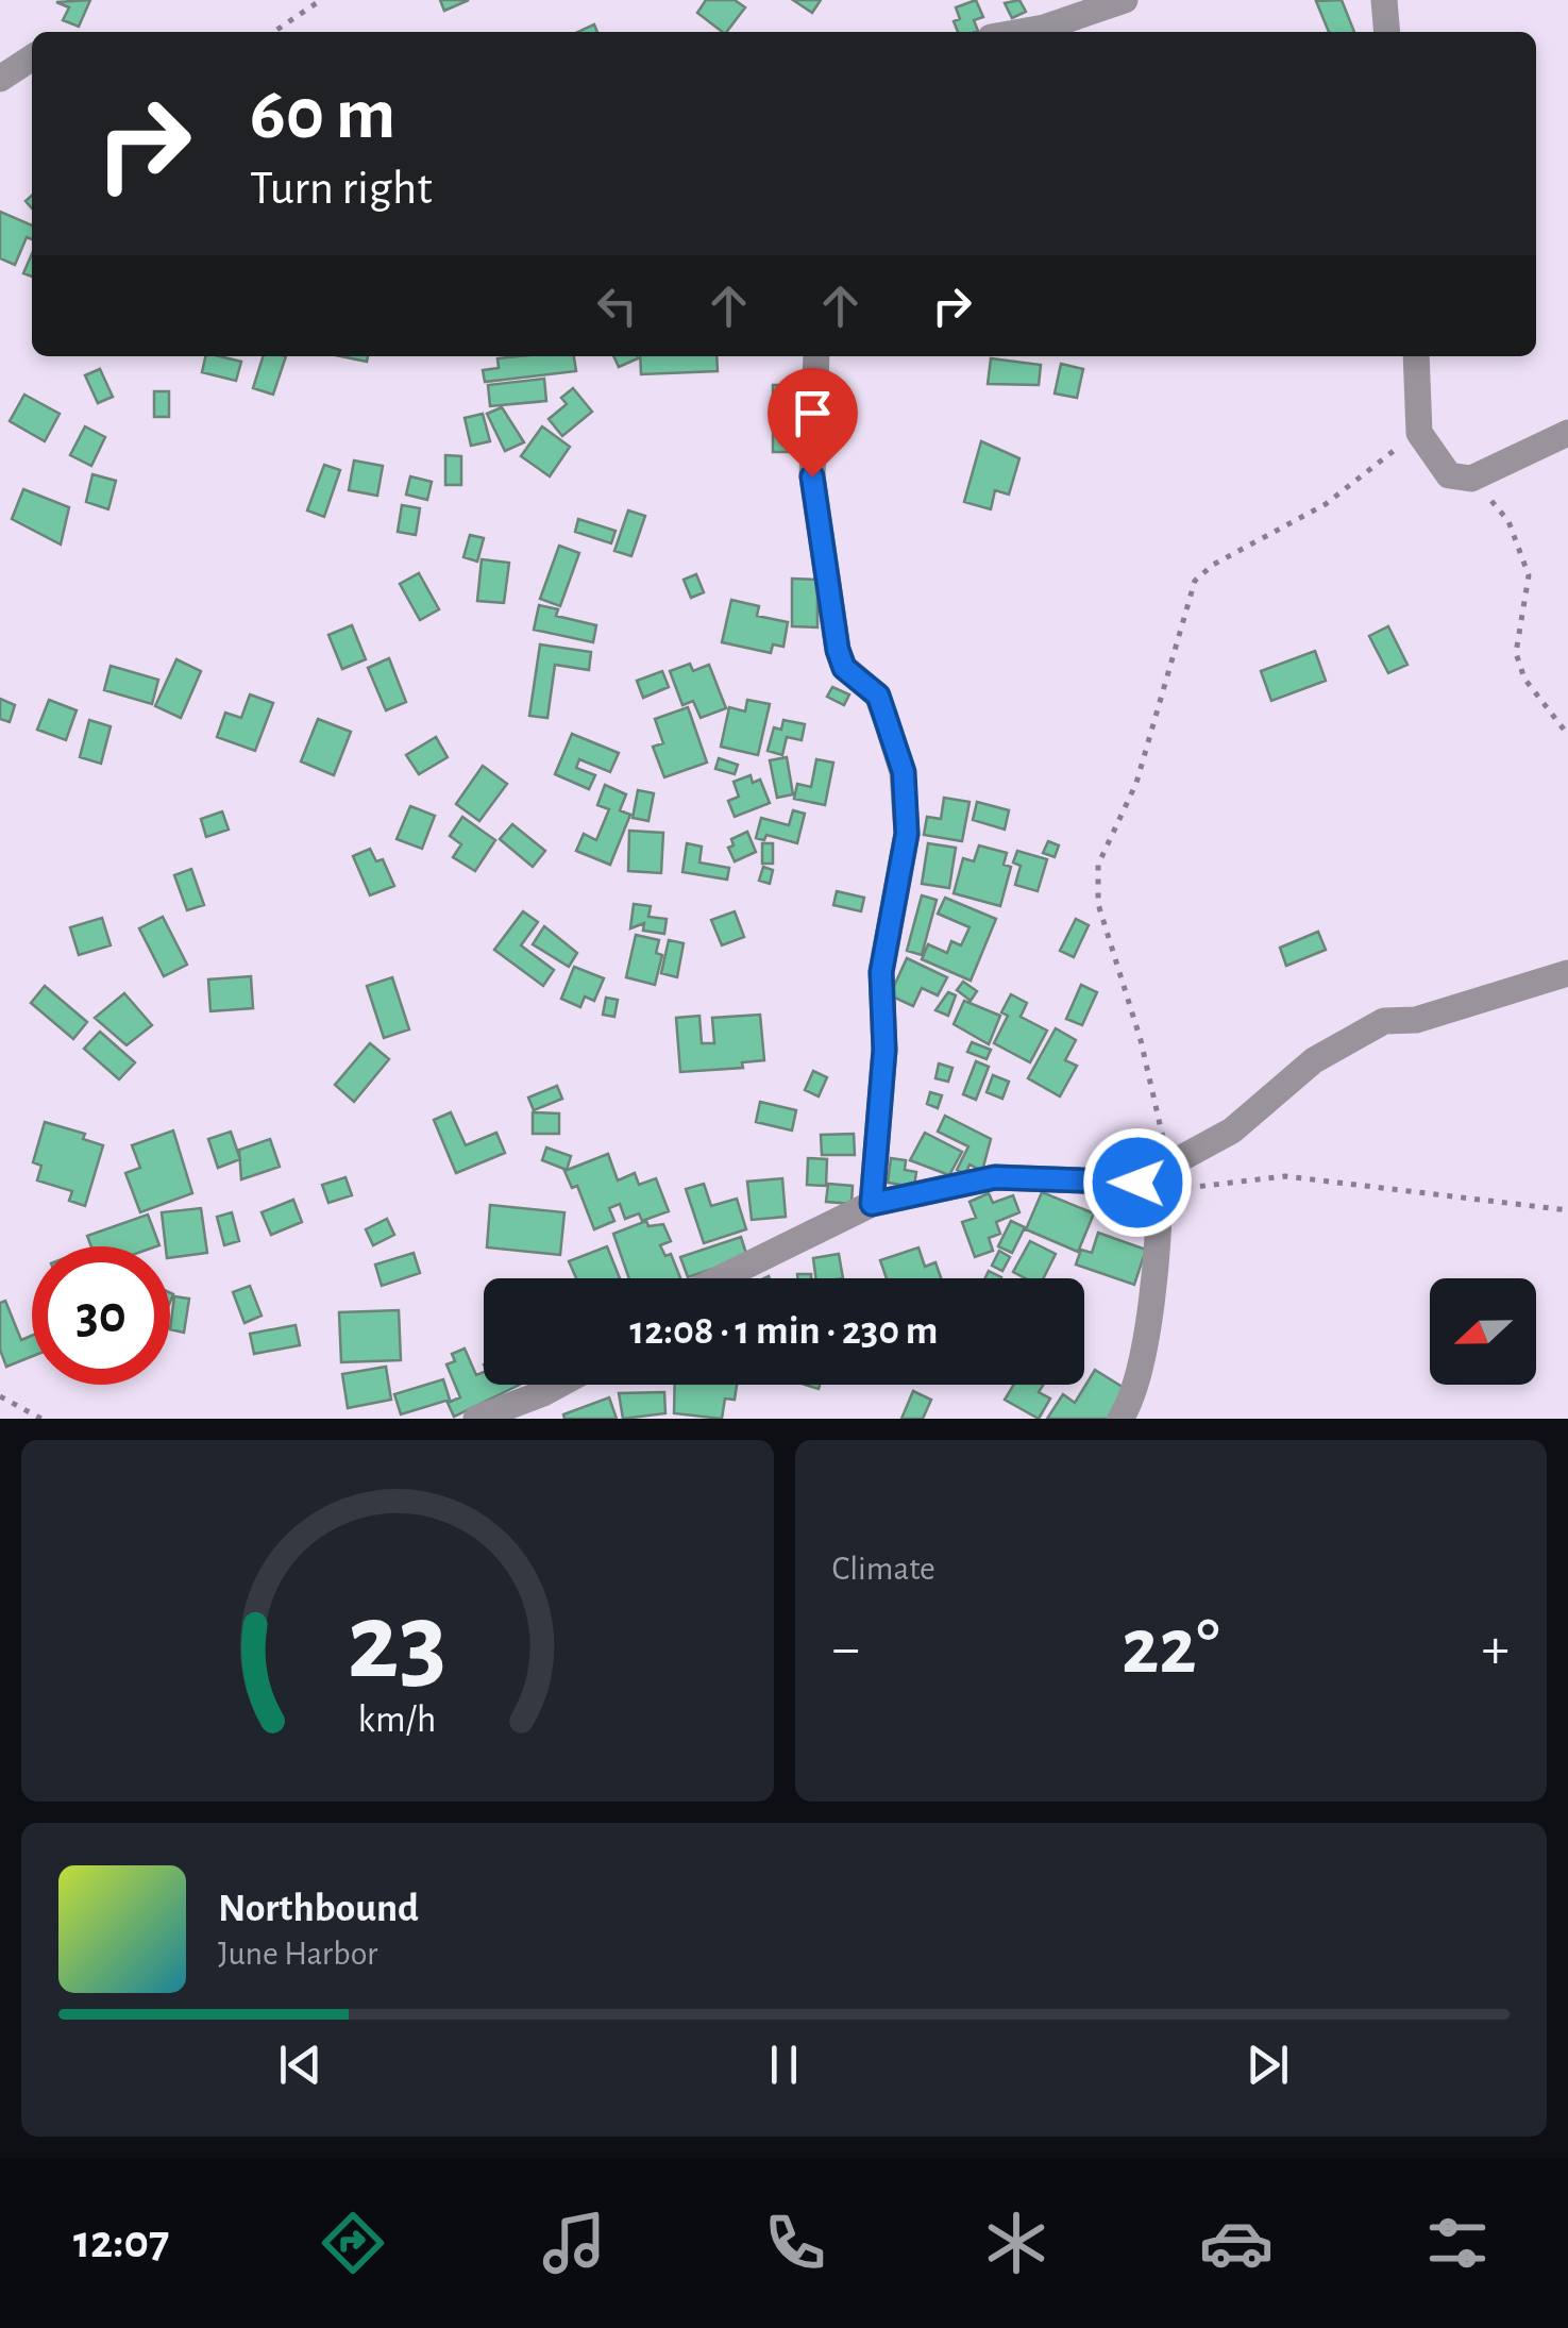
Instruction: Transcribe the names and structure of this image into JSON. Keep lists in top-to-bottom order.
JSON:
{
  "north": "left",
  "page": {
    "turn": ["60 m", "Turn right"],
    "limit": "30",
    "trip": "12:08 · 1 min · 230 m",
    "tile": "Climate",
    "heat": ["−", "22°", "+"],
    "song": ["Northbound", "June Harbor"],
    "tabs": "12:07",
    "gauge": ["23", "km/h"]
  }
}
